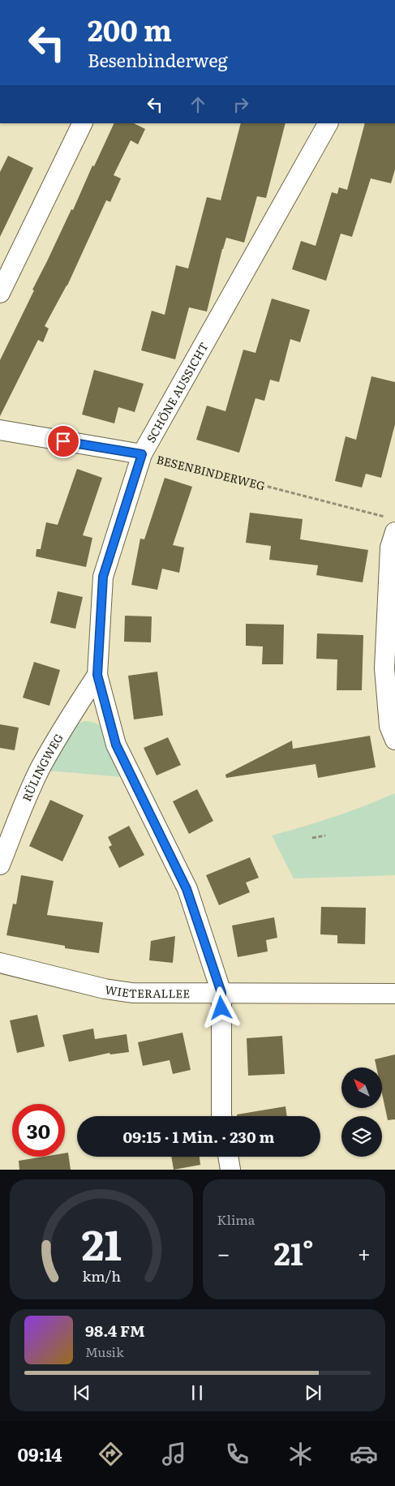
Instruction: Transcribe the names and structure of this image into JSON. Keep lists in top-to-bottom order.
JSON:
{
  "streets": {
    "street": [
      "SCHÖNE AUSSICHT",
      "BESENBINDERWEG",
      "RÜLINGWEG",
      "WIETERALLEE"
    ]
  },
  "crossings": [
    ["SCHÖNE AUSSICHT", "BESENBINDERWEG"],
    ["SCHÖNE AUSSICHT", "RÜLINGWEG"],
    ["SCHÖNE AUSSICHT", "WIETERALLEE"]
  ],
  "north": "top left",
  "page": {
    "turn": ["200 m", "Besenbinderweg"],
    "limit": "30",
    "trip": "09:15 · 1 Min. · 230 m",
    "tile": "Klima",
    "heat": ["−", "21°", "+"],
    "song": ["98.4 FM", "Musik"],
    "tabs": "09:14",
    "gauge": ["21", "km/h"]
  }
}
